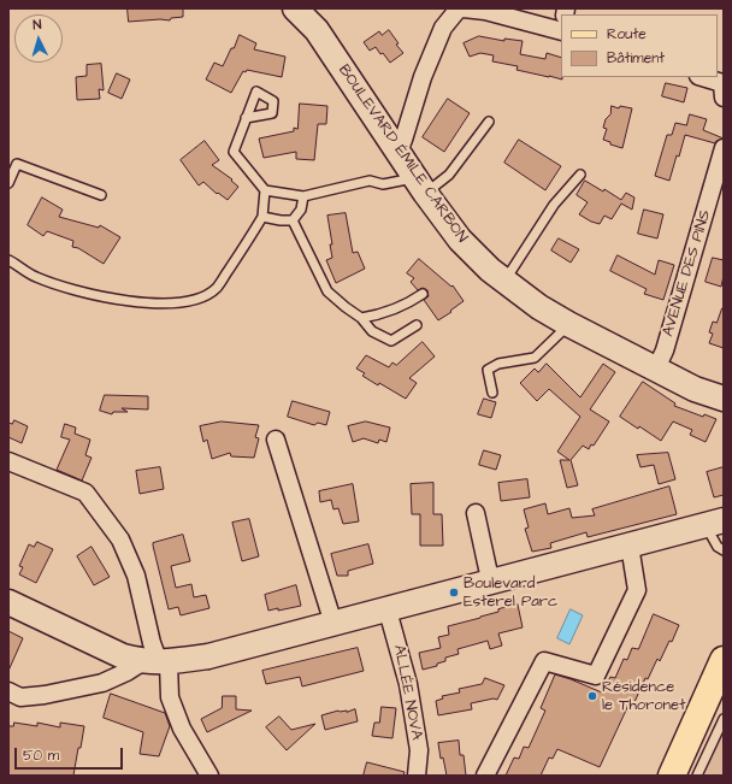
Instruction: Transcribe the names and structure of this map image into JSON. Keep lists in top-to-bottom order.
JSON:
{
  "streets": {
    "street": ["BOULEVARD ÉMILE CARBON", "AVENUE DES PINS", "ALLÉE NOVA"]
  },
  "crossings": [
    ["BOULEVARD ÉMILE CARBON", "AVENUE DES PINS"]
  ],
  "places": ["Boulevard Esterel Parc", "Résidence le Thoronet"],
  "legend": ["Route", "Bâtiment"],
  "scale_bar": "50 m",
  "north": "top"
}
